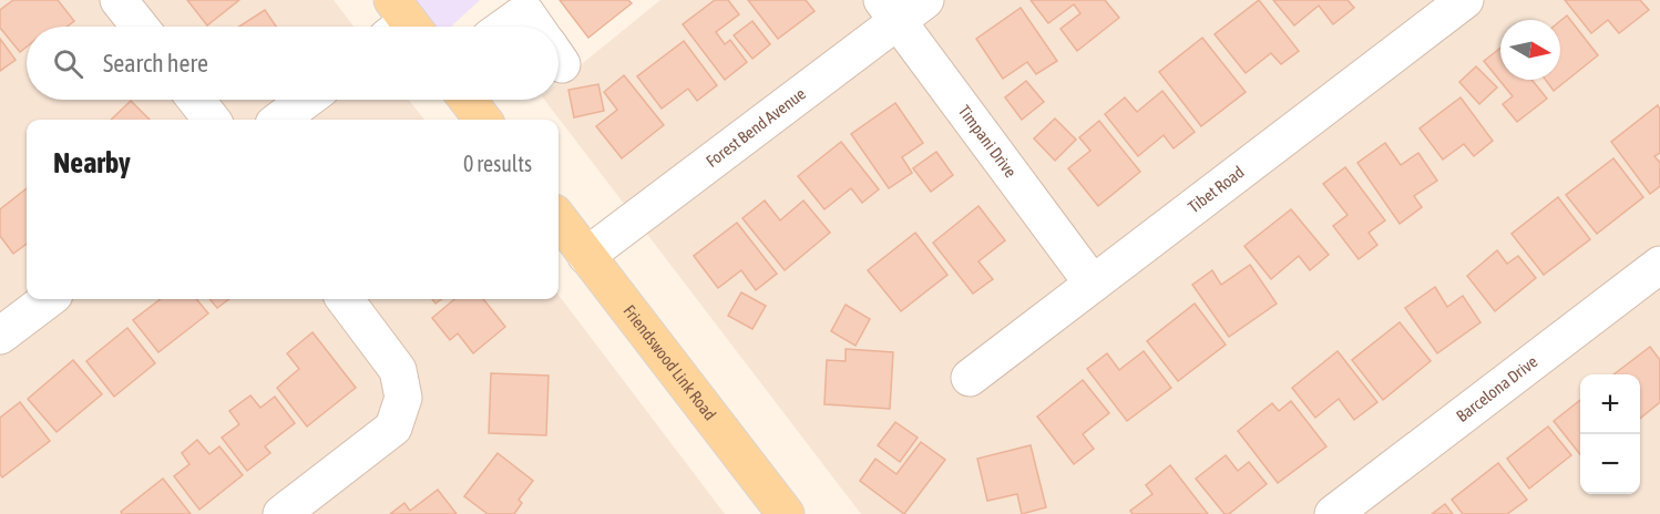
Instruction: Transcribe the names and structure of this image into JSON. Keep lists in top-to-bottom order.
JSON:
{
  "streets": {
    "main road": ["Friendswood Link Road"],
    "street": [
      "Forest Bend Avenue",
      "Timpani Drive",
      "Tibet Road",
      "Barcelona Drive"
    ]
  },
  "crossings": [
    ["Forest Bend Avenue", "Timpani Drive"],
    ["Forest Bend Avenue", "Friendswood Link Road"],
    ["Timpani Drive", "Tibet Road"]
  ],
  "north": "right",
  "page": {
    "search": "Search here",
    "heading": ["Nearby", "0 results"],
    "map_buttons": ["+", "−"]
  }
}
